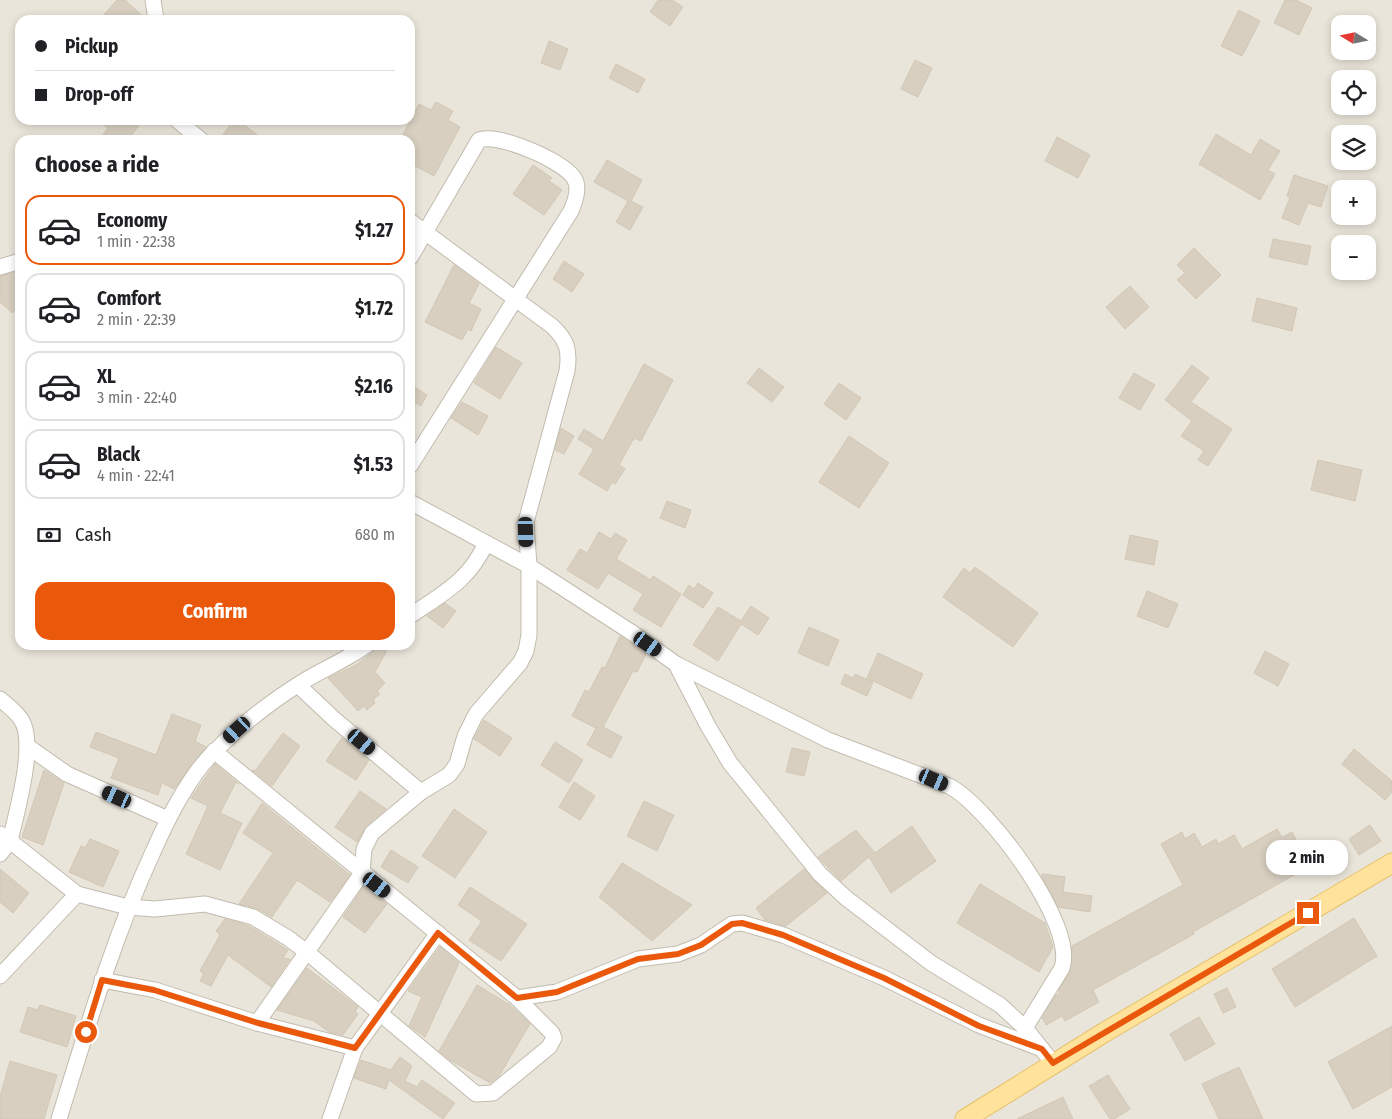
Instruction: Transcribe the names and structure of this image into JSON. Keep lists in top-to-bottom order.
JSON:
{
  "north": "left",
  "page": {
    "map_buttons": ["+", "−"],
    "banner": ["Pickup", "Drop-off"],
    "heading": "Choose a ride",
    "list": [
      {
        "name": "Economy",
        "note": "1 min · 22:38",
        "value": "$1.27"
      },
      {
        "name": "Comfort",
        "note": "2 min · 22:39",
        "value": "$1.72"
      },
      {
        "name": "XL",
        "note": "3 min · 22:40",
        "value": "$2.16"
      },
      {
        "name": "Black",
        "note": "4 min · 22:41",
        "value": "$1.53"
      }
    ],
    "pay": ["Cash", "680 m"],
    "buttons": "Confirm",
    "bubble": "2 min"
  }
}
